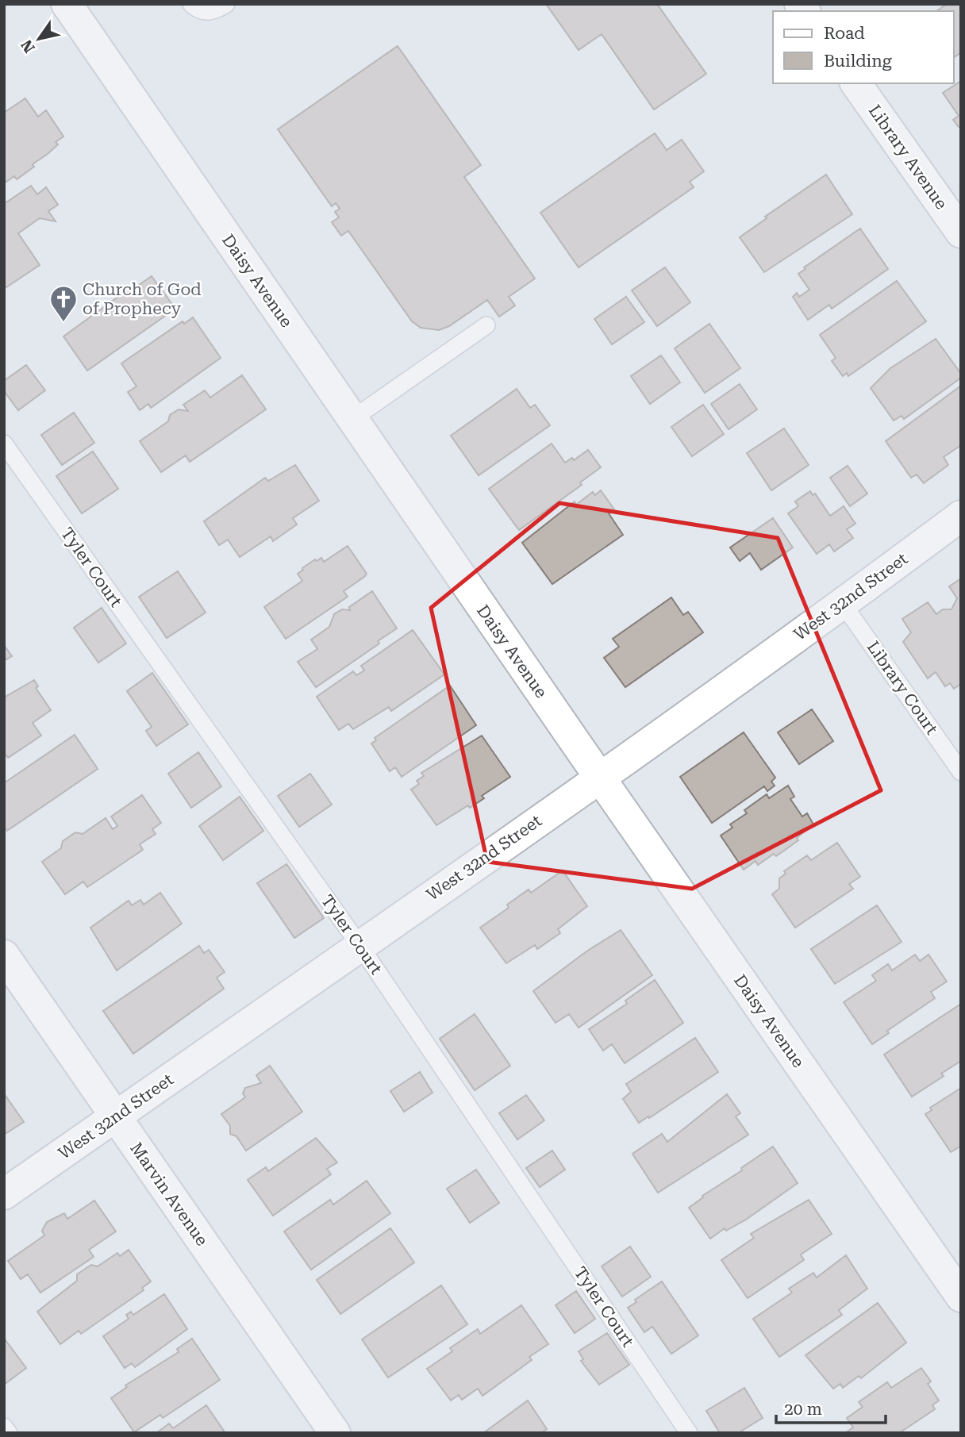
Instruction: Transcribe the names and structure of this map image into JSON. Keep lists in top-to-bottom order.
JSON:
{
  "streets": {
    "street": [
      "Library Avenue",
      "Daisy Avenue",
      "West 32nd Street",
      "Marvin Avenue"
    ],
    "lane": ["Tyler Court", "Library Court"]
  },
  "crossings": [
    ["Daisy Avenue", "West 32nd Street"],
    ["Tyler Court", "West 32nd Street"],
    ["West 32nd Street", "Library Court"],
    ["West 32nd Street", "Marvin Avenue"]
  ],
  "places": {
    "church": ["Church of God of Prophecy"]
  },
  "legend": ["Road", "Building"],
  "scale_bar": "20 m",
  "north": "bottom left"
}
